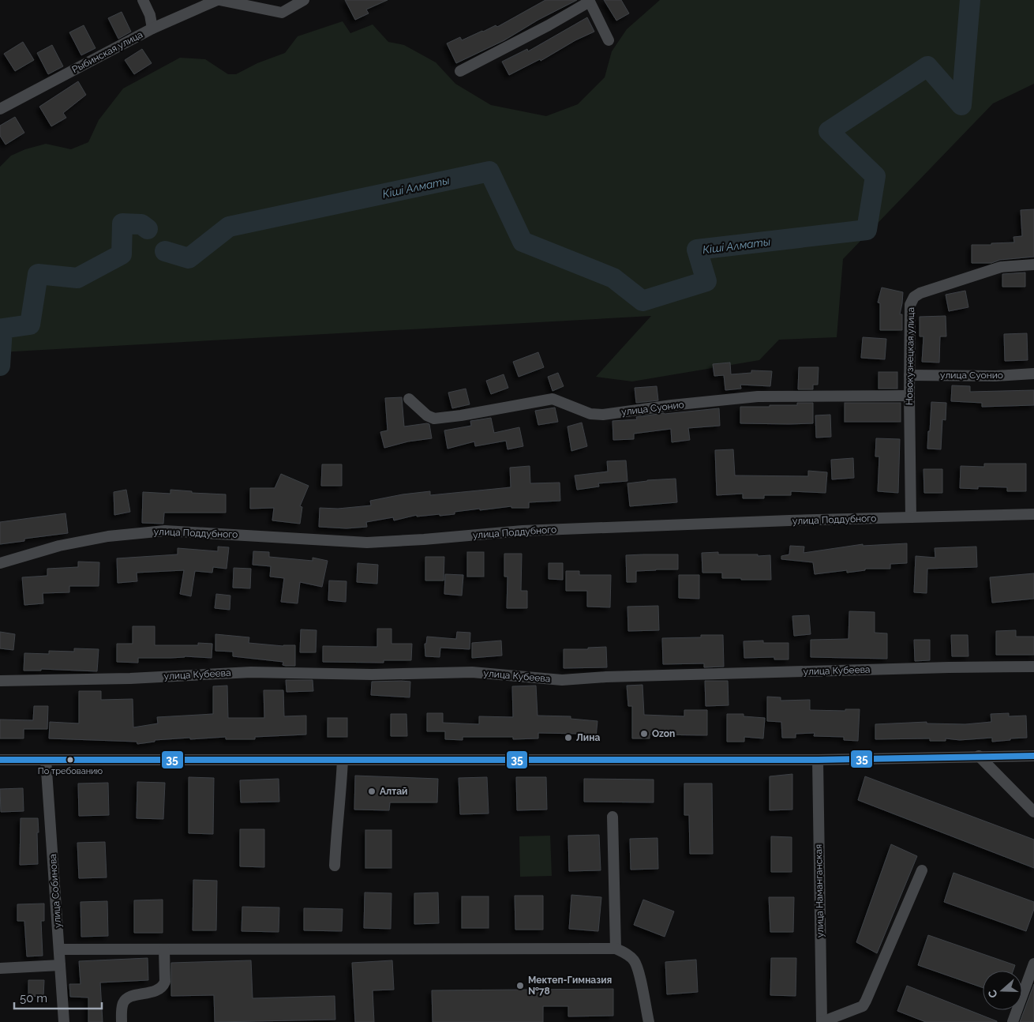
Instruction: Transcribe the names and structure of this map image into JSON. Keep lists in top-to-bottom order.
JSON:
{
  "streets": {
    "street": [
      "Рыбинская улица",
      "Новокузнецкая улица",
      "улица Суонио",
      "улица Поддубного",
      "улица Кубеева",
      "улица Собинова",
      "улица Наманганская"
    ]
  },
  "crossings": [
    ["Новокузнецкая улица", "улица Суонио"],
    ["Новокузнецкая улица", "улица Поддубного"]
  ],
  "water": ["Кіші Алматы"],
  "places": [
    "Ozon",
    "Лина",
    "По требованию",
    "Алтай",
    "Мектеп-Гимназия №78"
  ],
  "lines": ["transit line 35"],
  "scale_bar": "50 m",
  "north": "left"
}
